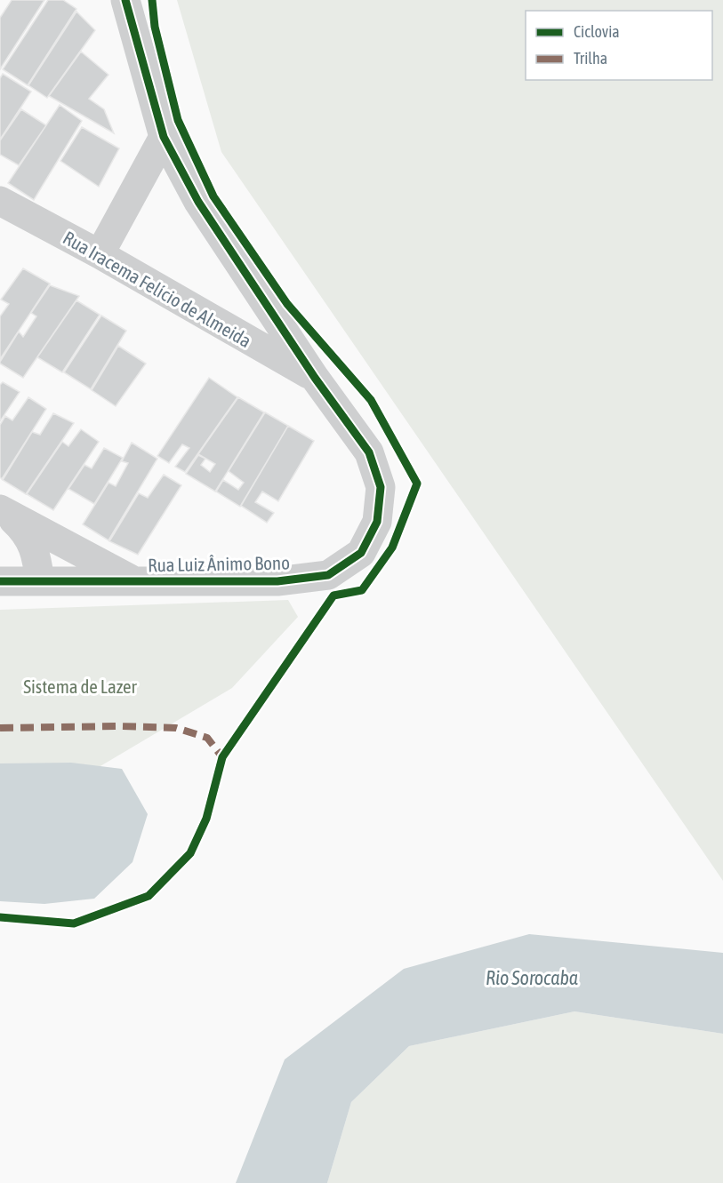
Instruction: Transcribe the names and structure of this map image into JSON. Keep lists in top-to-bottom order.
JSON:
{
  "streets": {
    "street": ["Rua Iracema Felício de Almeida", "Rua Luiz Ânimo Bono"]
  },
  "crossings": [
    ["Rua Iracema Felício de Almeida", "Rua Luiz Ânimo Bono"]
  ],
  "water": ["Rio Sorocaba"],
  "parks": ["Sistema de Lazer"],
  "legend": ["Ciclovia", "Trilha"]
}
